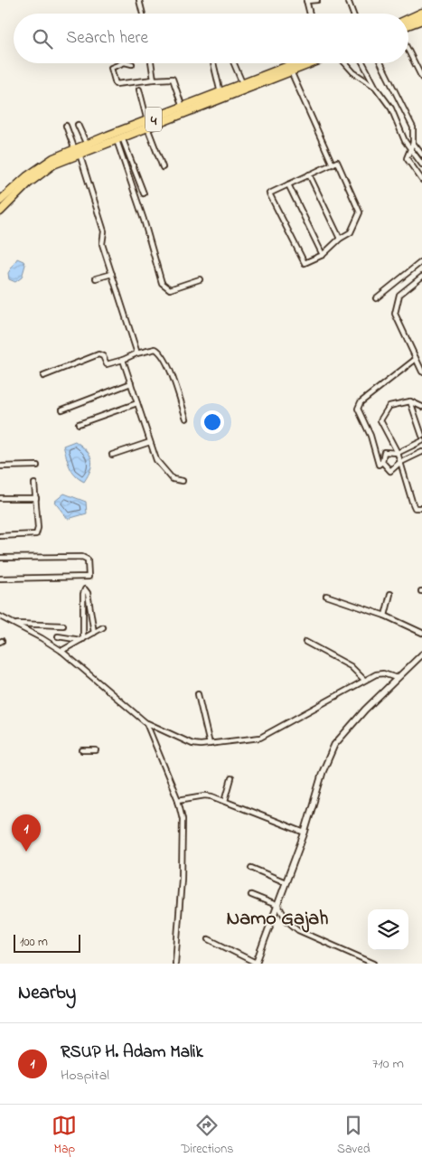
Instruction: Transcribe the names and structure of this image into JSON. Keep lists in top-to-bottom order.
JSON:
{
  "streets": {
    "highway": ["4"]
  },
  "districts": ["Namo Gajah"],
  "scale_bar": "100 m",
  "page": {
    "search": "Search here",
    "pins": "1",
    "scale": "100 m",
    "heading": "Nearby",
    "list": [
      {
        "mark": "1",
        "name": "RSUP H. Adam Malik",
        "note": "Hospital",
        "value": "710 m"
      }
    ],
    "nav": ["Map", "Directions", "Saved"]
  }
}
